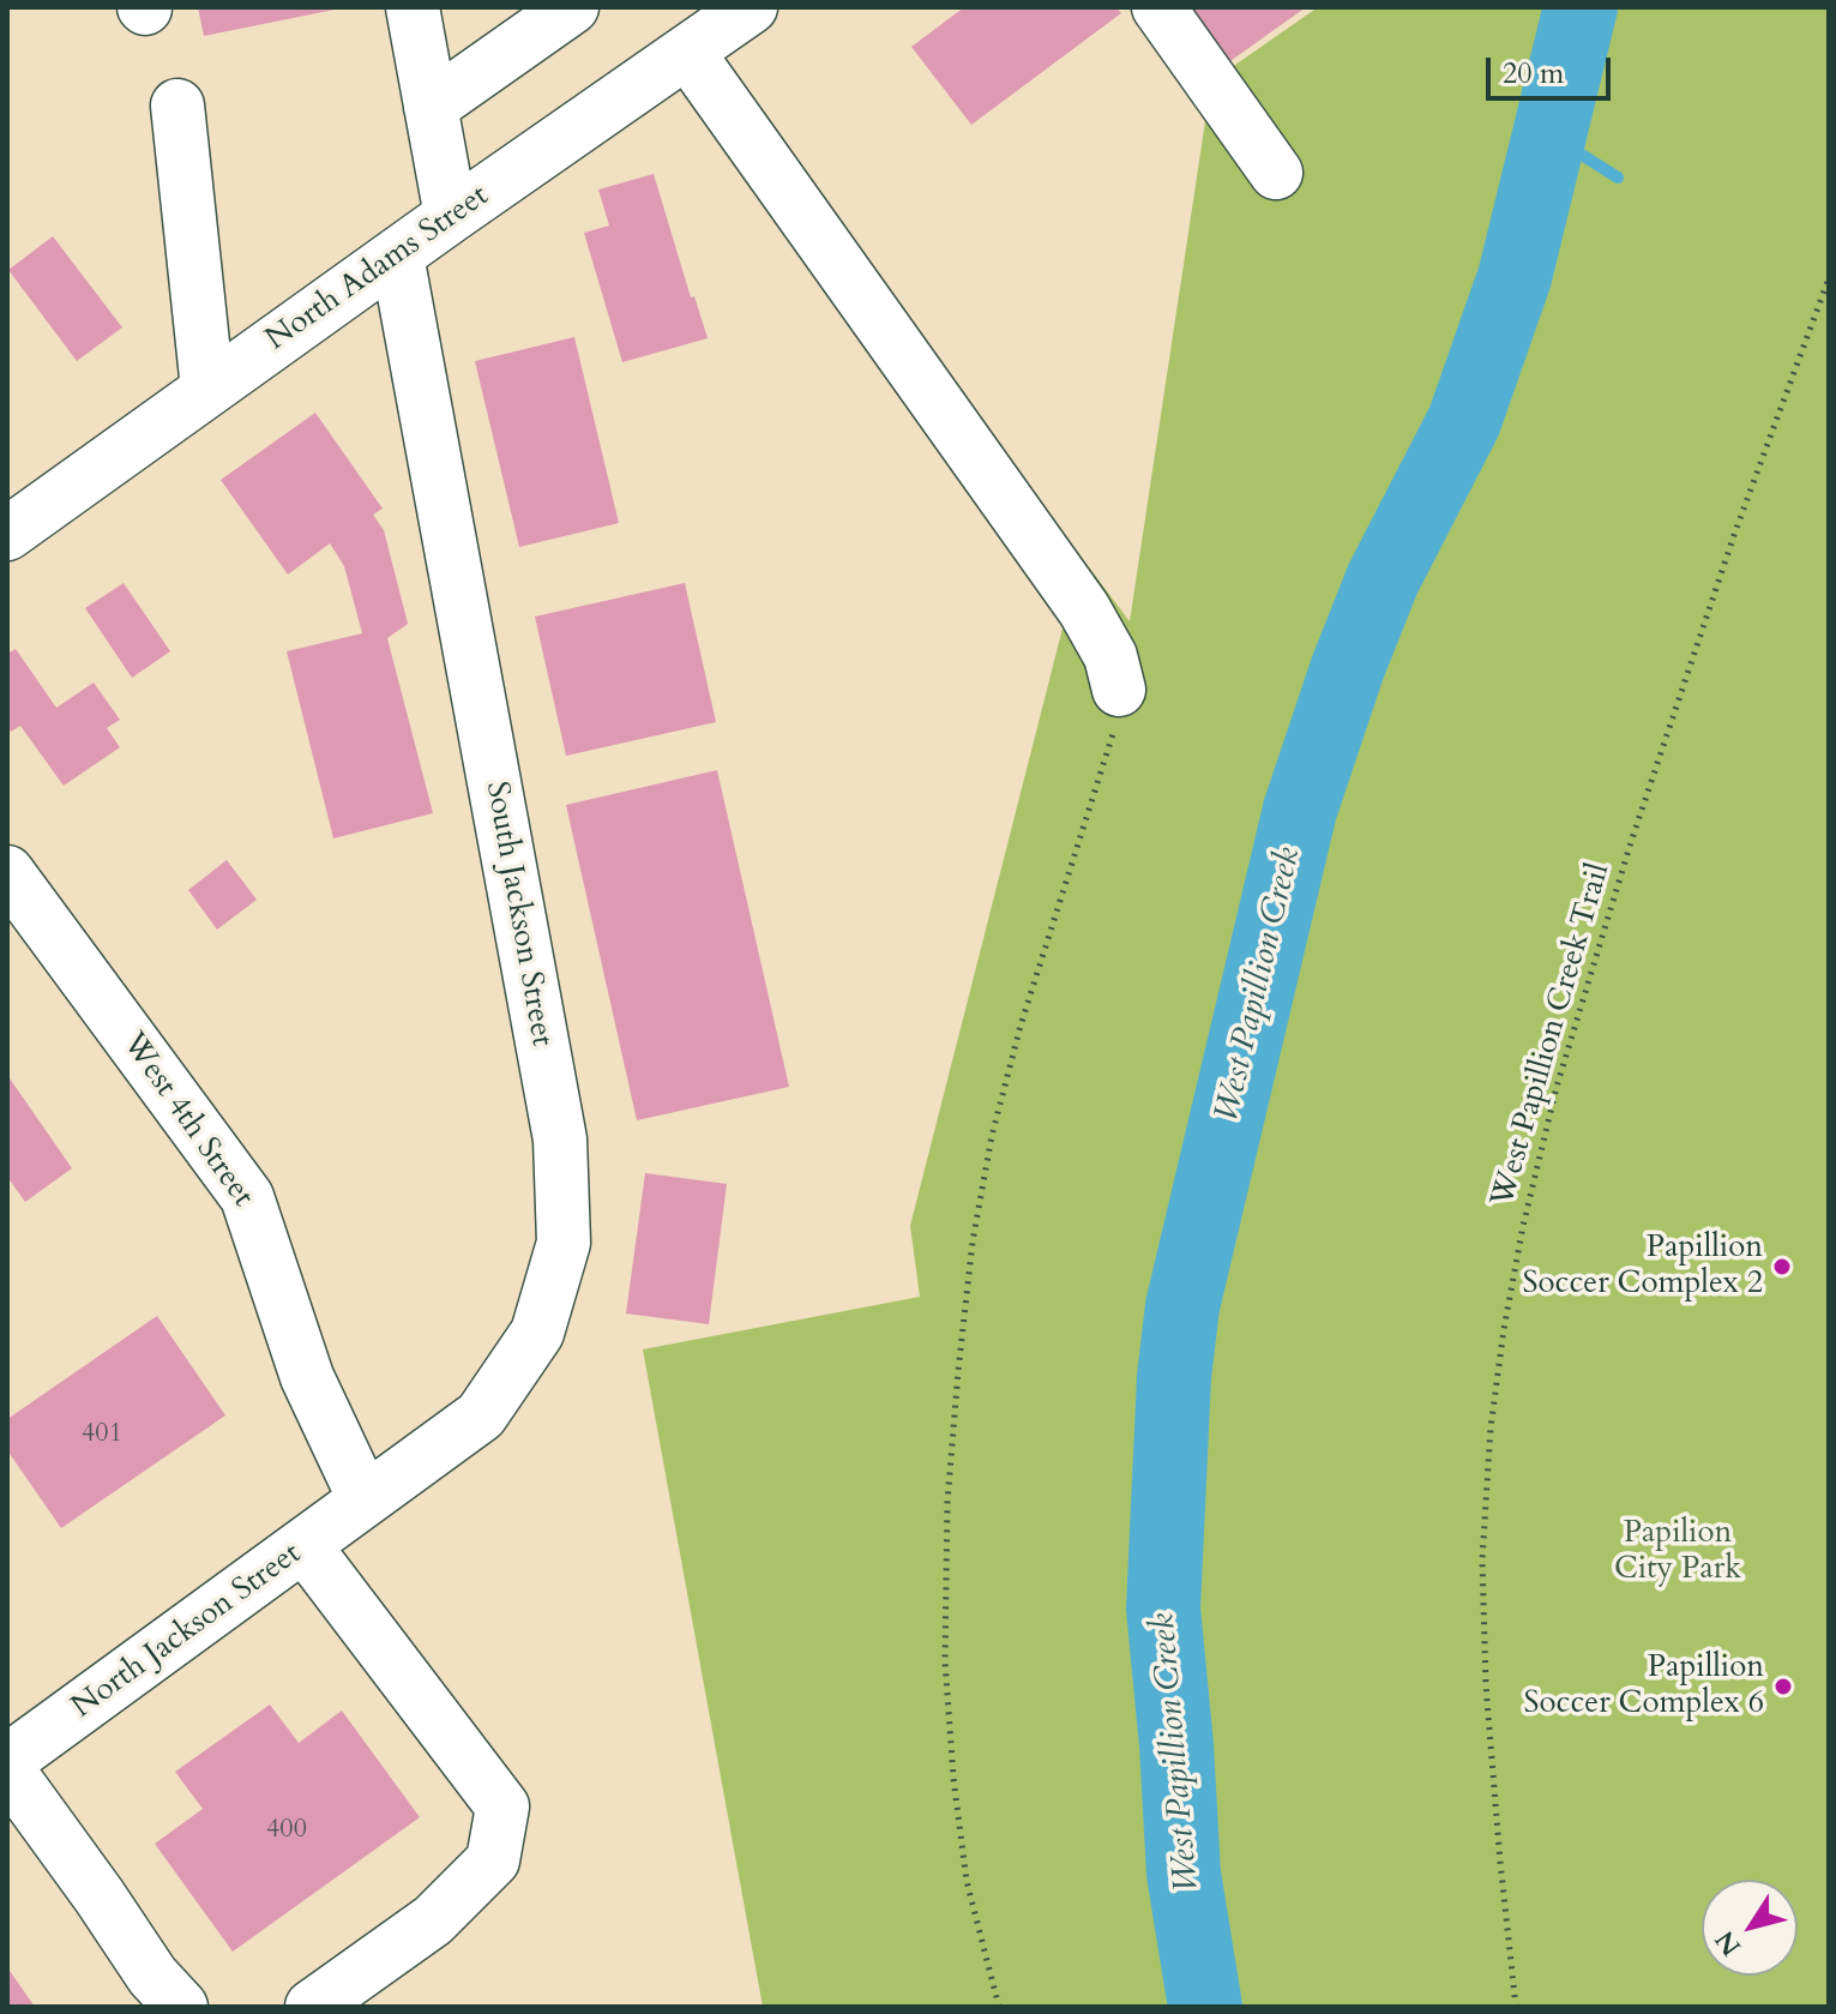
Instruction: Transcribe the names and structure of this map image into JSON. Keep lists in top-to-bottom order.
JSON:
{
  "streets": {
    "street": [
      "North Adams Street",
      "South Jackson Street",
      "West 4th Street",
      "North Jackson Street"
    ],
    "path": ["West Papillion Creek Trail"]
  },
  "crossings": [
    ["North Adams Street", "South Jackson Street"],
    ["South Jackson Street", "West 4th Street"],
    ["South Jackson Street", "North Jackson Street"],
    ["West 4th Street", "North Jackson Street"]
  ],
  "water": ["West Papillion Creek"],
  "parks": ["Papilion City Park"],
  "places": ["Papillion Soccer Complex 2", "Papillion Soccer Complex 6"],
  "house_numbers": ["401", "400"],
  "scale_bar": "20 m",
  "north": "bottom left"
}
